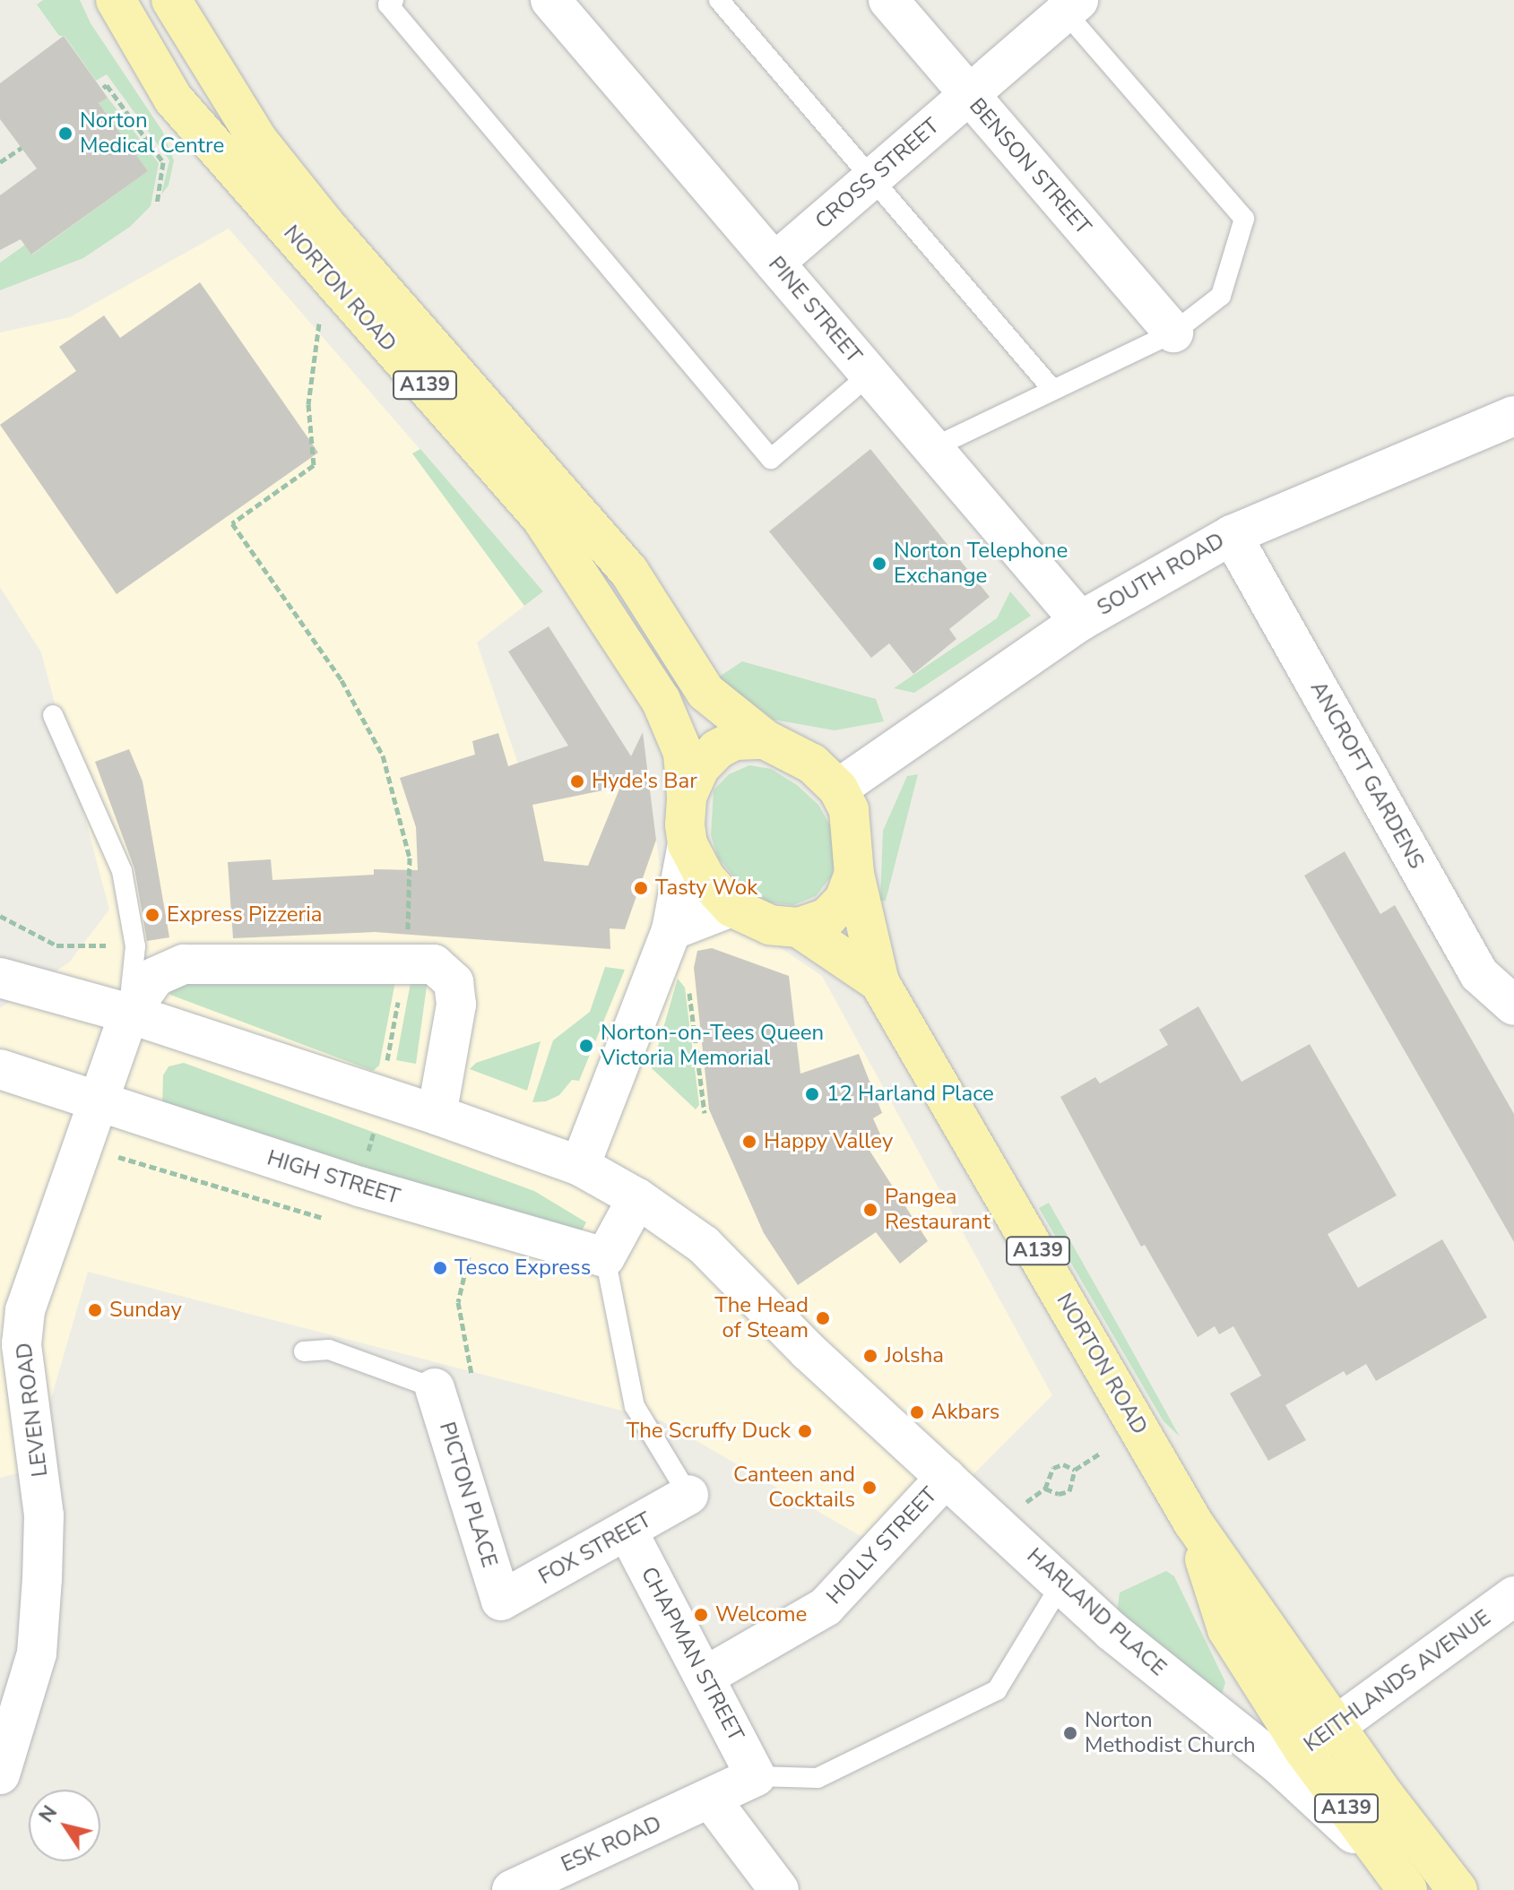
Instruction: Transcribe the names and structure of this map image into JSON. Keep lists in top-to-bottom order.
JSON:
{
  "streets": {
    "main road": ["NORTON ROAD", "A139"],
    "street": [
      "BENSON STREET",
      "CROSS STREET",
      "PINE STREET",
      "SOUTH ROAD",
      "ANCROFT GARDENS",
      "HIGH STREET",
      "LEVEN ROAD",
      "PICTON PLACE",
      "HOLLY STREET",
      "FOX STREET",
      "HARLAND PLACE",
      "CHAPMAN STREET",
      "KEITHLANDS AVENUE",
      "ESK ROAD"
    ]
  },
  "crossings": [
    ["BENSON STREET", "CROSS STREET"],
    ["CROSS STREET", "PINE STREET"],
    ["NORTON ROAD", "A139"],
    ["NORTON ROAD", "SOUTH ROAD"],
    ["NORTON ROAD", "HARLAND PLACE"],
    ["NORTON ROAD", "KEITHLANDS AVENUE"],
    ["PINE STREET", "SOUTH ROAD"],
    ["A139", "SOUTH ROAD"],
    ["SOUTH ROAD", "ANCROFT GARDENS"],
    ["HIGH STREET", "LEVEN ROAD"],
    ["PICTON PLACE", "FOX STREET"],
    ["HOLLY STREET", "HARLAND PLACE"],
    ["HOLLY STREET", "CHAPMAN STREET"],
    ["FOX STREET", "CHAPMAN STREET"],
    ["HARLAND PLACE", "KEITHLANDS AVENUE"],
    ["CHAPMAN STREET", "ESK ROAD"]
  ],
  "places": [
    "Norton Medical Centre",
    "Norton Telephone Exchange",
    "Hyde's Bar",
    "Tasty Wok",
    "Express Pizzeria",
    "Norton-on-Tees Queen Victoria Memorial",
    "12 Harland Place",
    "Happy Valley",
    "Pangea Restaurant",
    "Tesco Express",
    "Sunday",
    "The Head of Steam",
    "Jolsha",
    "Akbars",
    "The Scruffy Duck",
    "Canteen and Cocktails",
    "Welcome",
    "Norton Methodist Church"
  ],
  "north": "top left"
}
